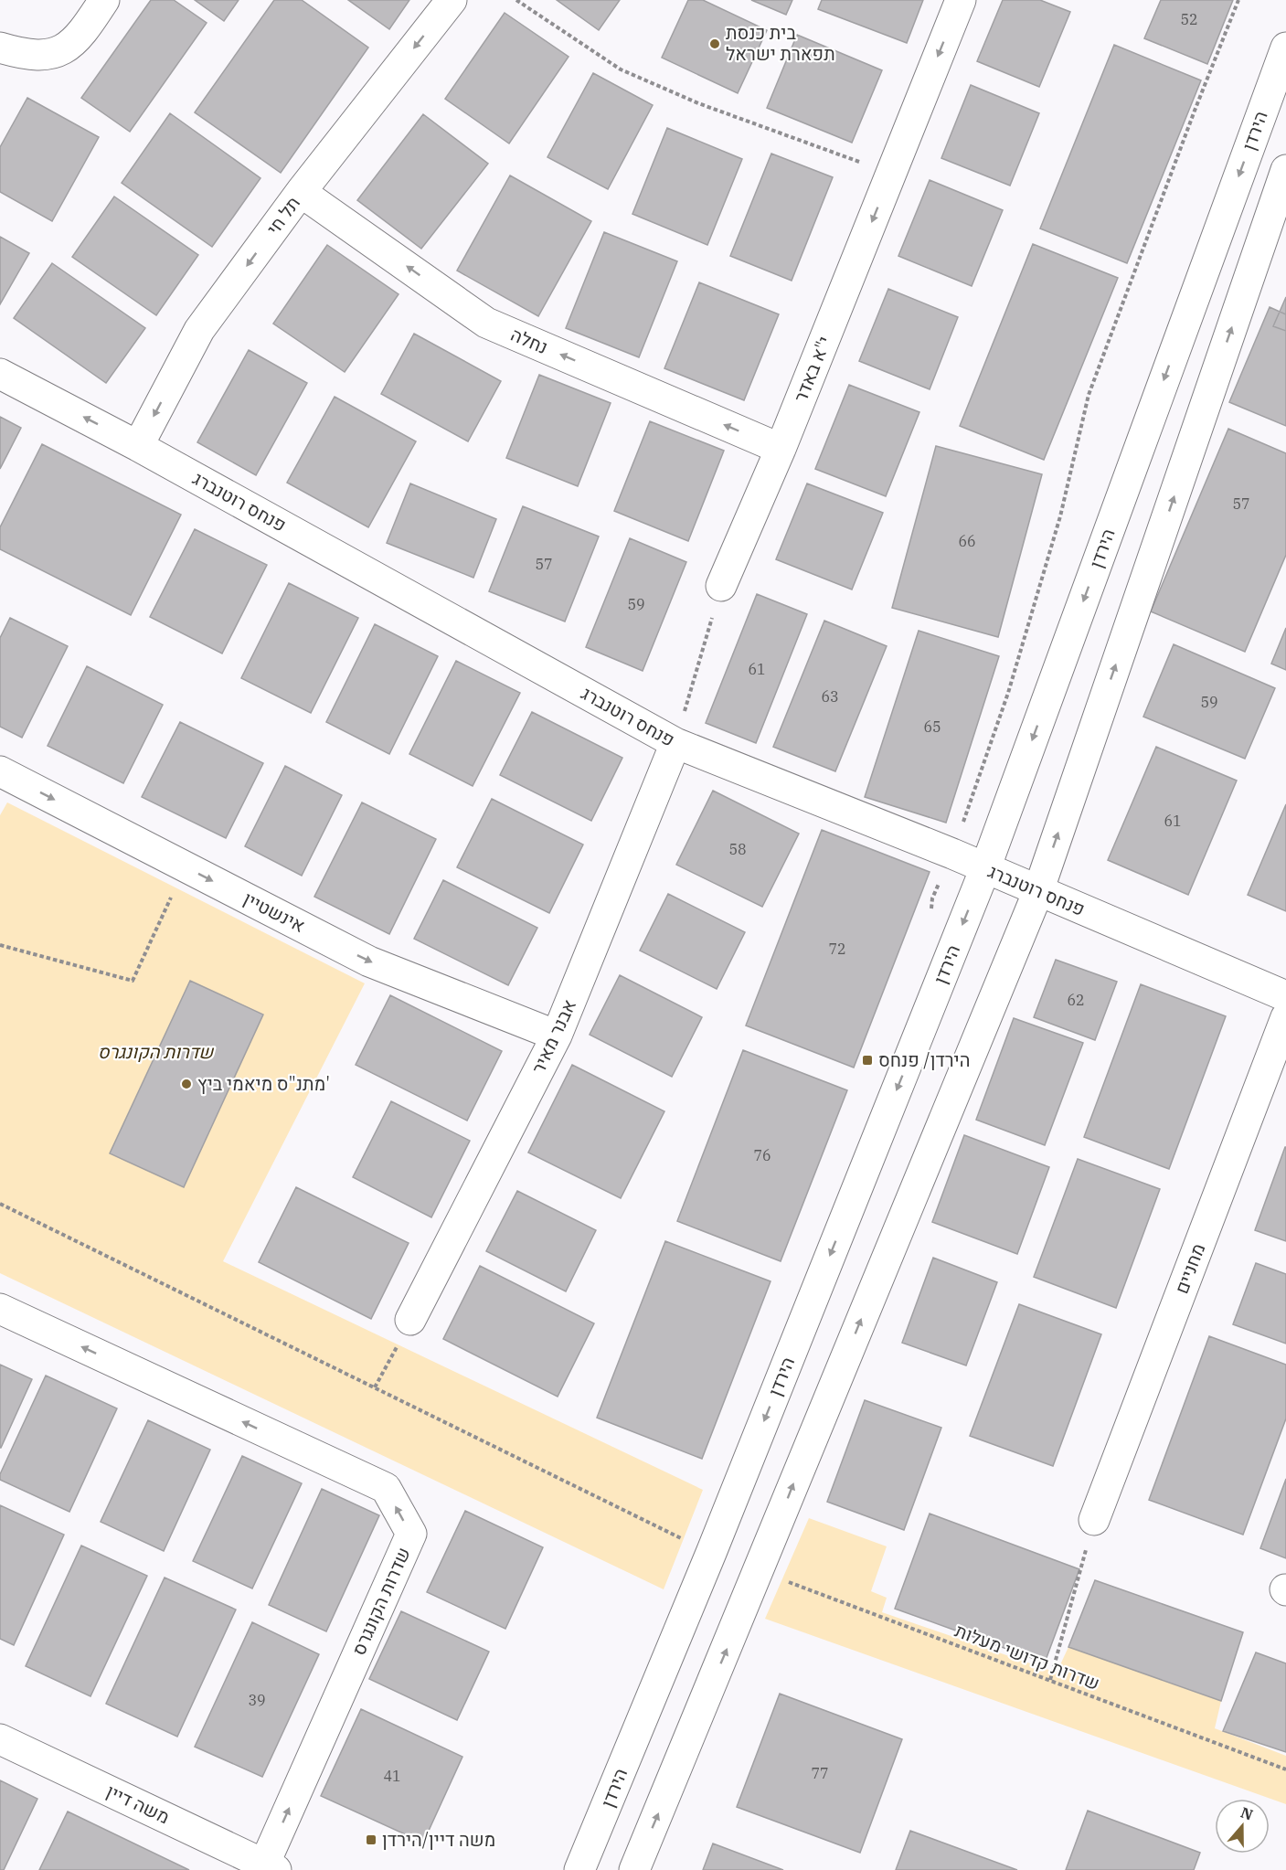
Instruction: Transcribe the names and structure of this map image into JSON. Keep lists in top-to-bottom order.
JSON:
{
  "streets": {
    "street": [
      "הירדן",
      "תל חי",
      "נחלה",
      "י\"א באדר",
      "פנחס רוטנברג",
      "אינשטיין",
      "אבנר מאיר",
      "מחניים",
      "שדרות הקונגרס",
      "משה דיין"
    ],
    "path": ["שדרות קדושי מעלות"]
  },
  "crossings": [
    ["הירדן", "פנחס רוטנברג"],
    ["תל חי", "נחלה"],
    ["תל חי", "פנחס רוטנברג"],
    ["נחלה", "י\"א באדר"],
    ["פנחס רוטנברג", "אבנר מאיר"],
    ["אינשטיין", "אבנר מאיר"],
    ["שדרות הקונגרס", "משה דיין"]
  ],
  "one_way": [
    "תל חי",
    "נחלה",
    "י\"א באדר",
    "אינשטיין"
  ],
  "parks": ["שדרות הקונגרס"],
  "places": {
    "other": ["בית כנסת תפארת ישראל", "מתנ\"ס מיאמי ביץ'"],
    "transit": ["הירדן/ פנחס", "משה דיין/הירדן"]
  },
  "house_numbers": [
    "52",
    "57",
    "66",
    "57",
    "59",
    "61",
    "63",
    "59",
    "65",
    "61",
    "58",
    "72",
    "62",
    "76",
    "39",
    "77",
    "41"
  ],
  "north": "top"
}
